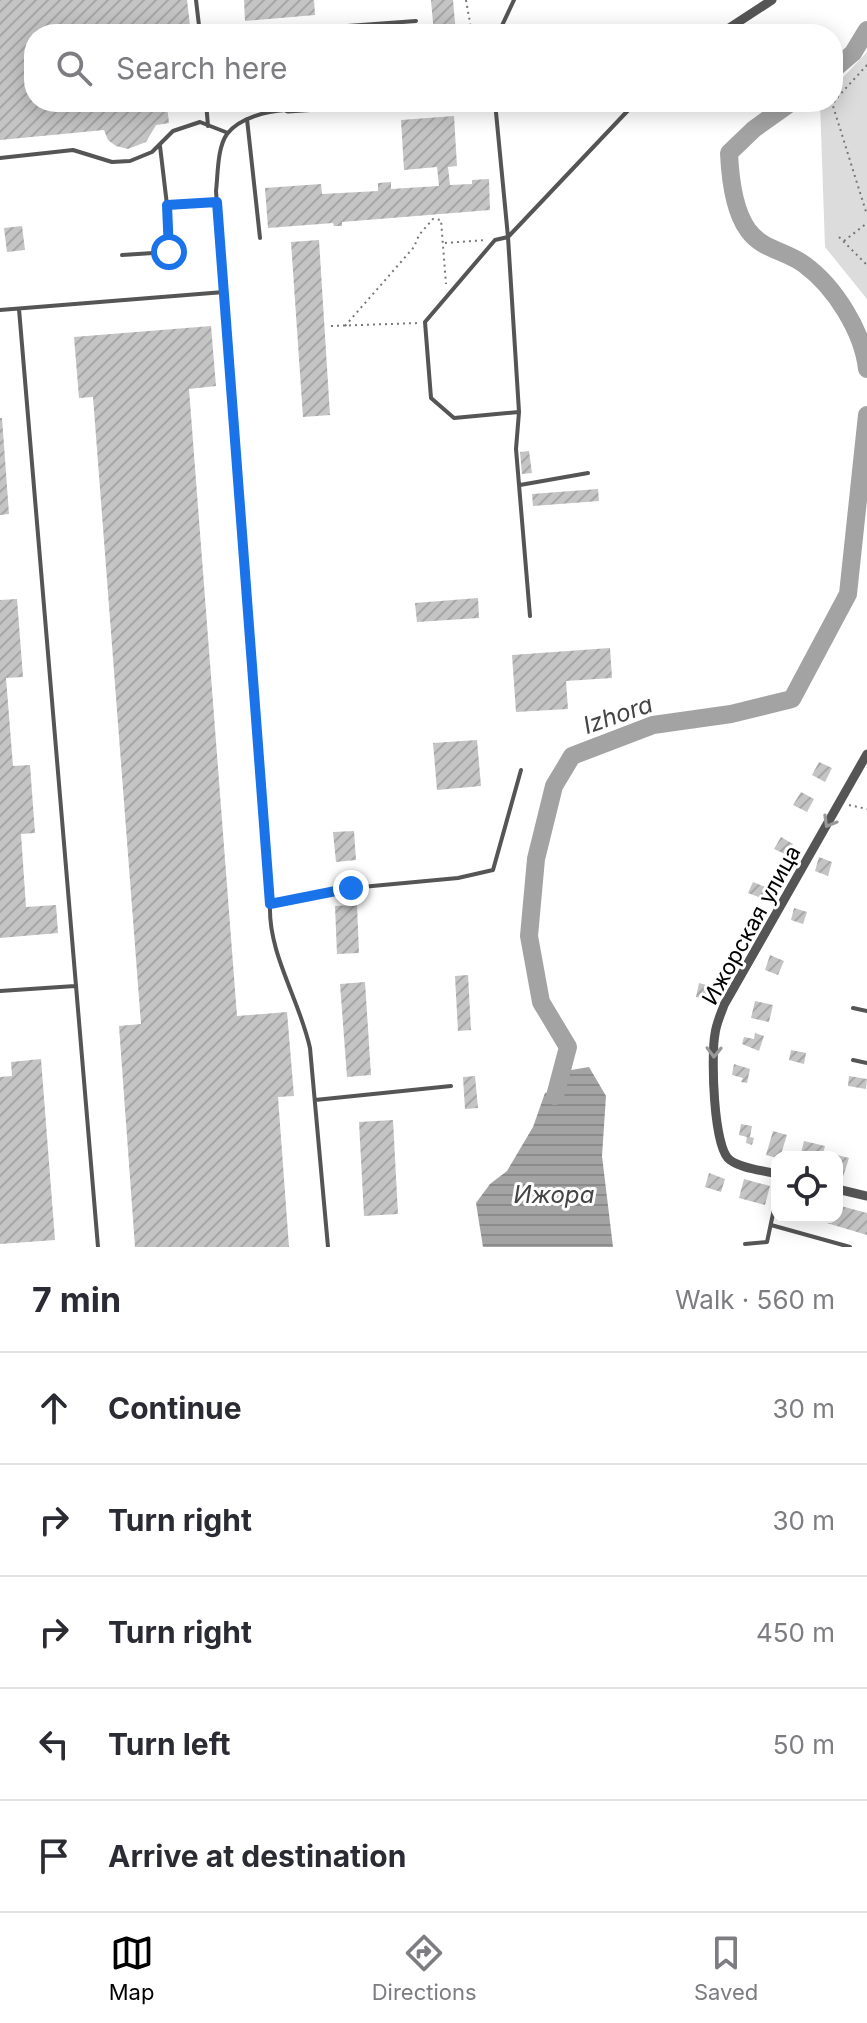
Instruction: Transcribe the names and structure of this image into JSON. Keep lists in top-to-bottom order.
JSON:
{
  "streets": {
    "street": ["Ижорская улица"]
  },
  "one_way": ["Ижорская улица"],
  "water": ["Izhora", "Ижора"],
  "page": {
    "search": "Search here",
    "heading": ["7 min", "Walk · 560 m"],
    "list": [
      ["Continue", "30 m"],
      ["Turn right", "30 m"],
      ["Turn right", "450 m"],
      ["Turn left", "50 m"],
      "Arrive at destination"
    ],
    "nav": ["Map", "Directions", "Saved"]
  }
}
